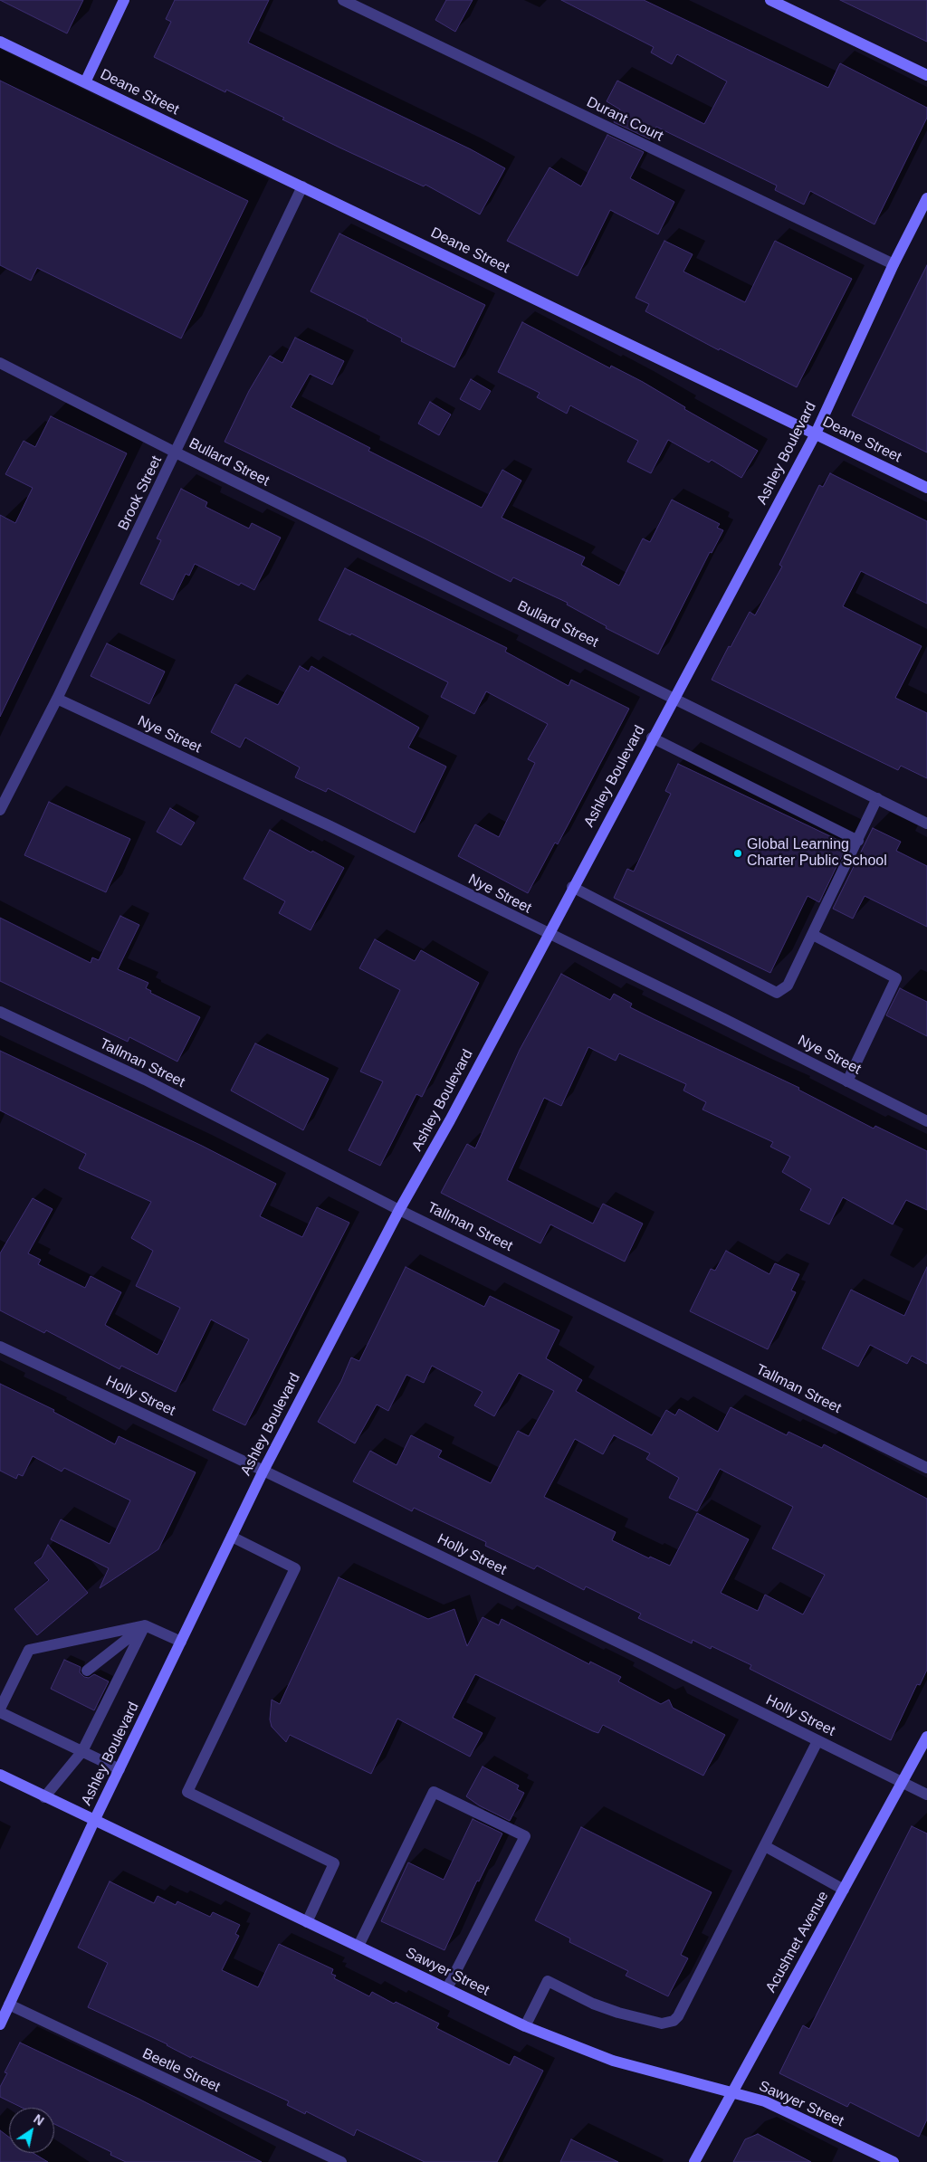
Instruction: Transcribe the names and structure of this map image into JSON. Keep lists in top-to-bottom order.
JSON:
{
  "streets": {
    "main road": [
      "Deane Street",
      "Ashley Boulevard",
      "Acushnet Avenue",
      "Sawyer Street"
    ],
    "street": [
      "Durant Court",
      "Bullard Street",
      "Brook Street",
      "Nye Street",
      "Tallman Street",
      "Holly Street",
      "Beetle Street"
    ]
  },
  "crossings": [
    ["Deane Street", "Ashley Boulevard"],
    ["Deane Street", "Brook Street"],
    ["Durant Court", "Ashley Boulevard"],
    ["Ashley Boulevard", "Bullard Street"],
    ["Ashley Boulevard", "Nye Street"],
    ["Ashley Boulevard", "Tallman Street"],
    ["Ashley Boulevard", "Holly Street"],
    ["Ashley Boulevard", "Sawyer Street"],
    ["Ashley Boulevard", "Beetle Street"],
    ["Bullard Street", "Brook Street"],
    ["Brook Street", "Nye Street"],
    ["Holly Street", "Acushnet Avenue"],
    ["Acushnet Avenue", "Sawyer Street"]
  ],
  "places": ["Global Learning Charter Public School"],
  "north": "top right"
}
